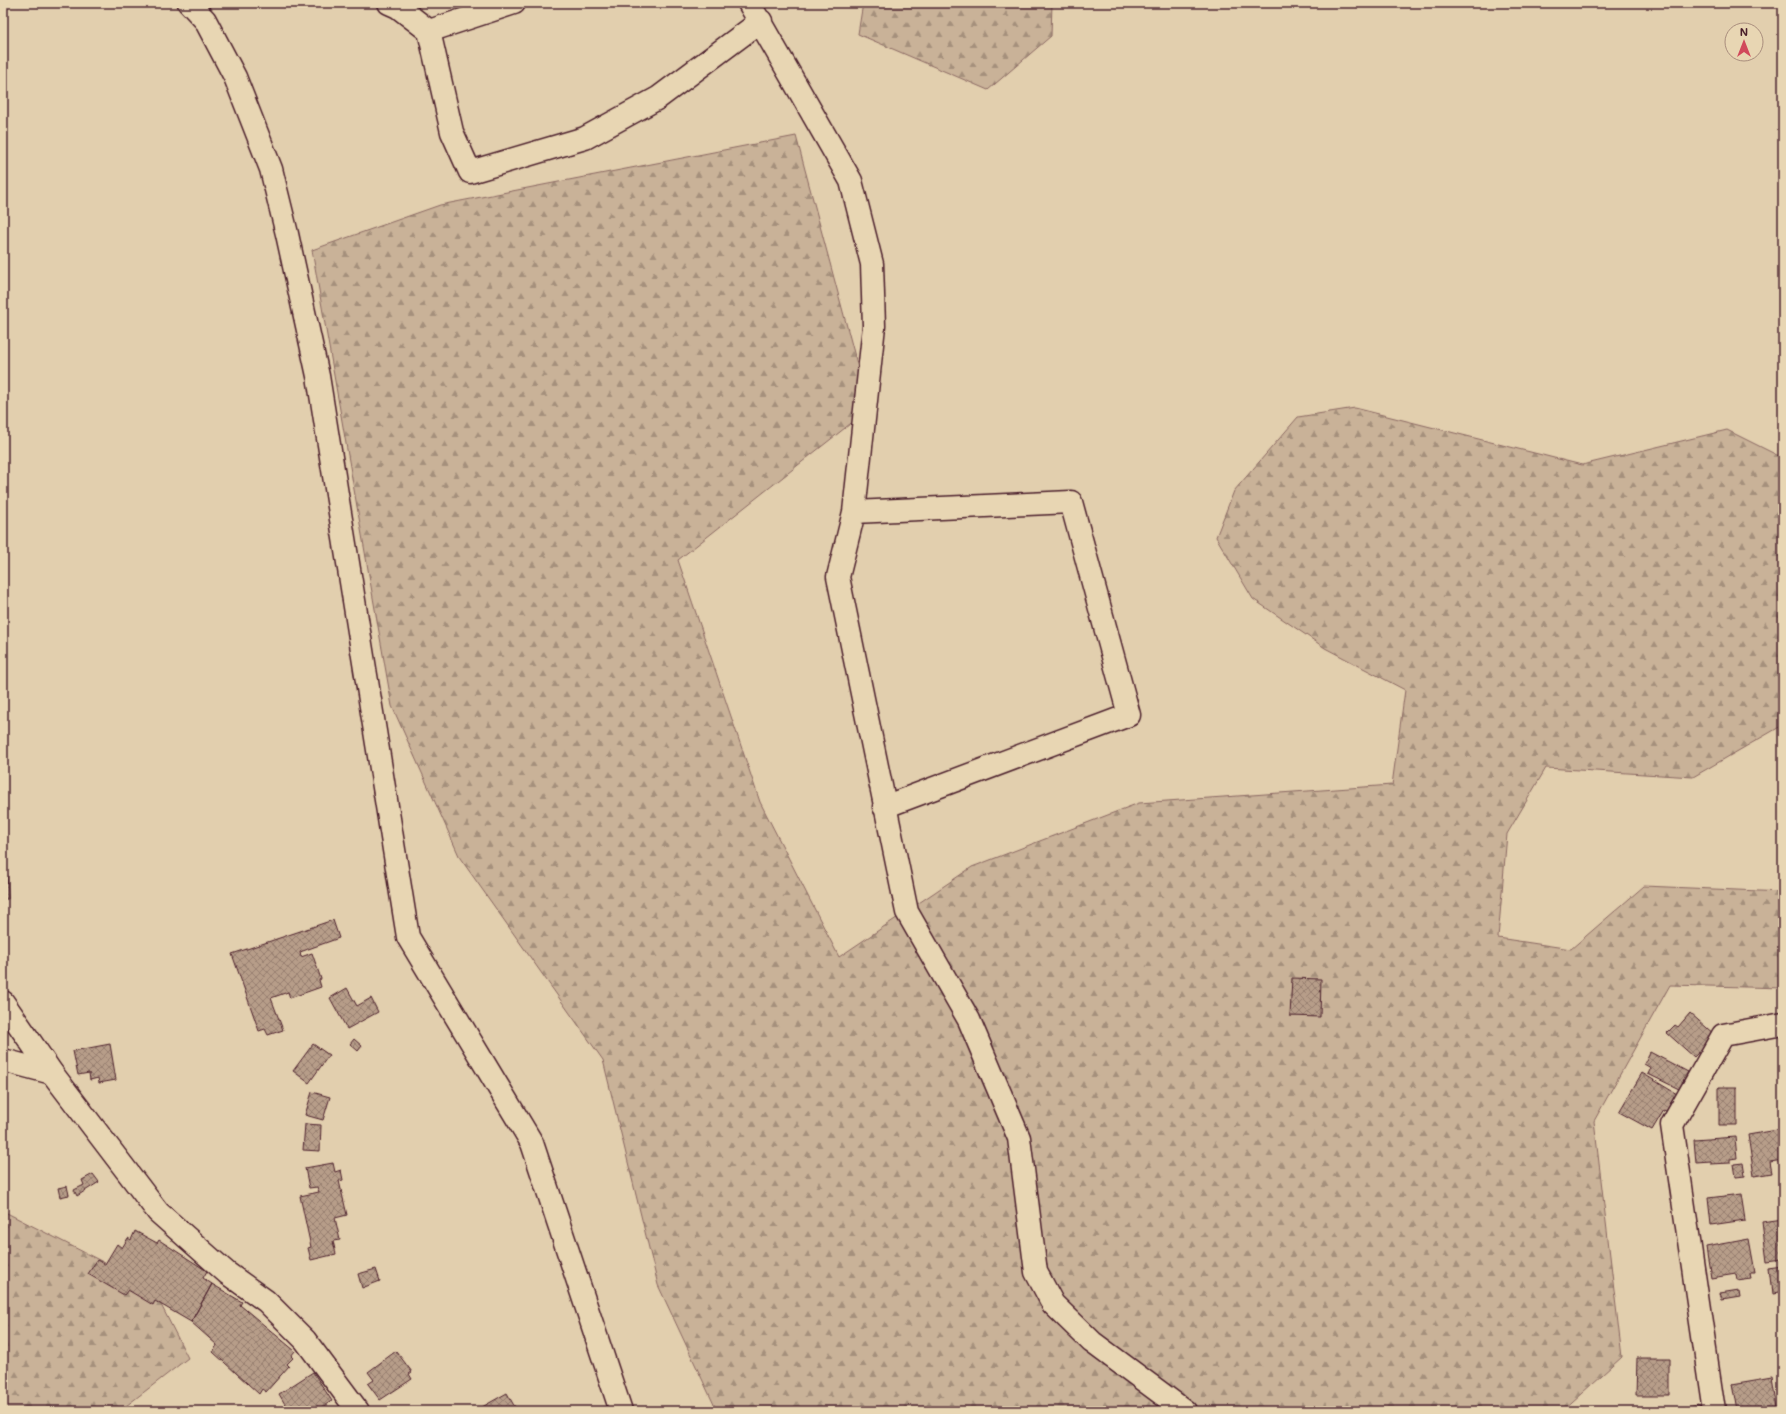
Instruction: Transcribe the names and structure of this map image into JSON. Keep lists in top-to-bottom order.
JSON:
{
  "north": "top"
}
